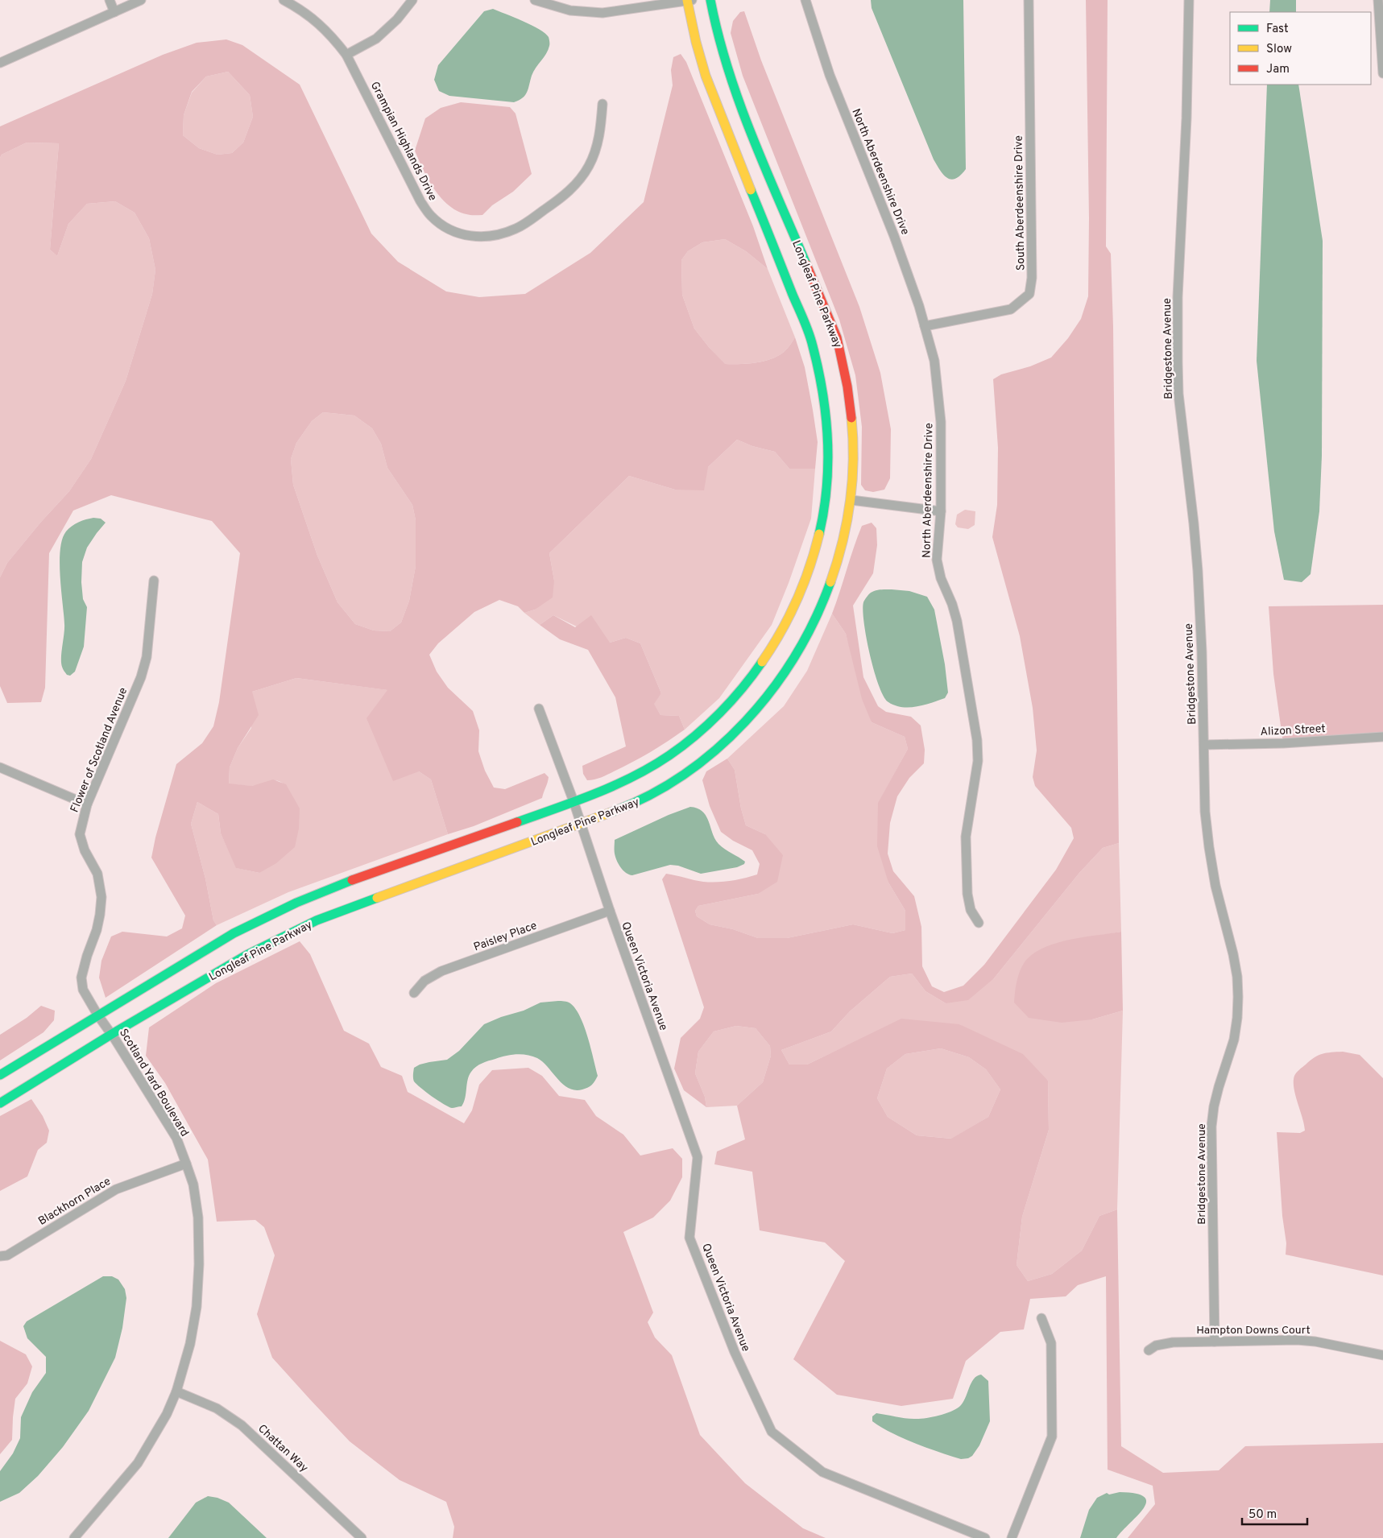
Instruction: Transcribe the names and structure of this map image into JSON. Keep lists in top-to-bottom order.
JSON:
{
  "streets": {
    "main road": ["Longleaf Pine Parkway"],
    "street": [
      "Grampian Highlands Drive",
      "North Aberdeenshire Drive",
      "South Aberdeenshire Drive",
      "Bridgestone Avenue",
      "Alizon Street",
      "Flower of Scotland Avenue",
      "Paisley Place",
      "Queen Victoria Avenue",
      "Scotland Yard Boulevard",
      "Blackhorn Place",
      "Hampton Downs Court",
      "Chattan Way"
    ]
  },
  "crossings": [
    ["North Aberdeenshire Drive", "South Aberdeenshire Drive"],
    ["Longleaf Pine Parkway", "Flower of Scotland Avenue"],
    ["Longleaf Pine Parkway", "Queen Victoria Avenue"],
    ["Longleaf Pine Parkway", "Scotland Yard Boulevard"],
    ["Bridgestone Avenue", "Alizon Street"],
    ["Bridgestone Avenue", "Hampton Downs Court"],
    ["Flower of Scotland Avenue", "Scotland Yard Boulevard"],
    ["Paisley Place", "Queen Victoria Avenue"],
    ["Scotland Yard Boulevard", "Blackhorn Place"],
    ["Scotland Yard Boulevard", "Chattan Way"]
  ],
  "legend": ["Fast", "Slow", "Jam"],
  "scale_bar": "50 m"
}
